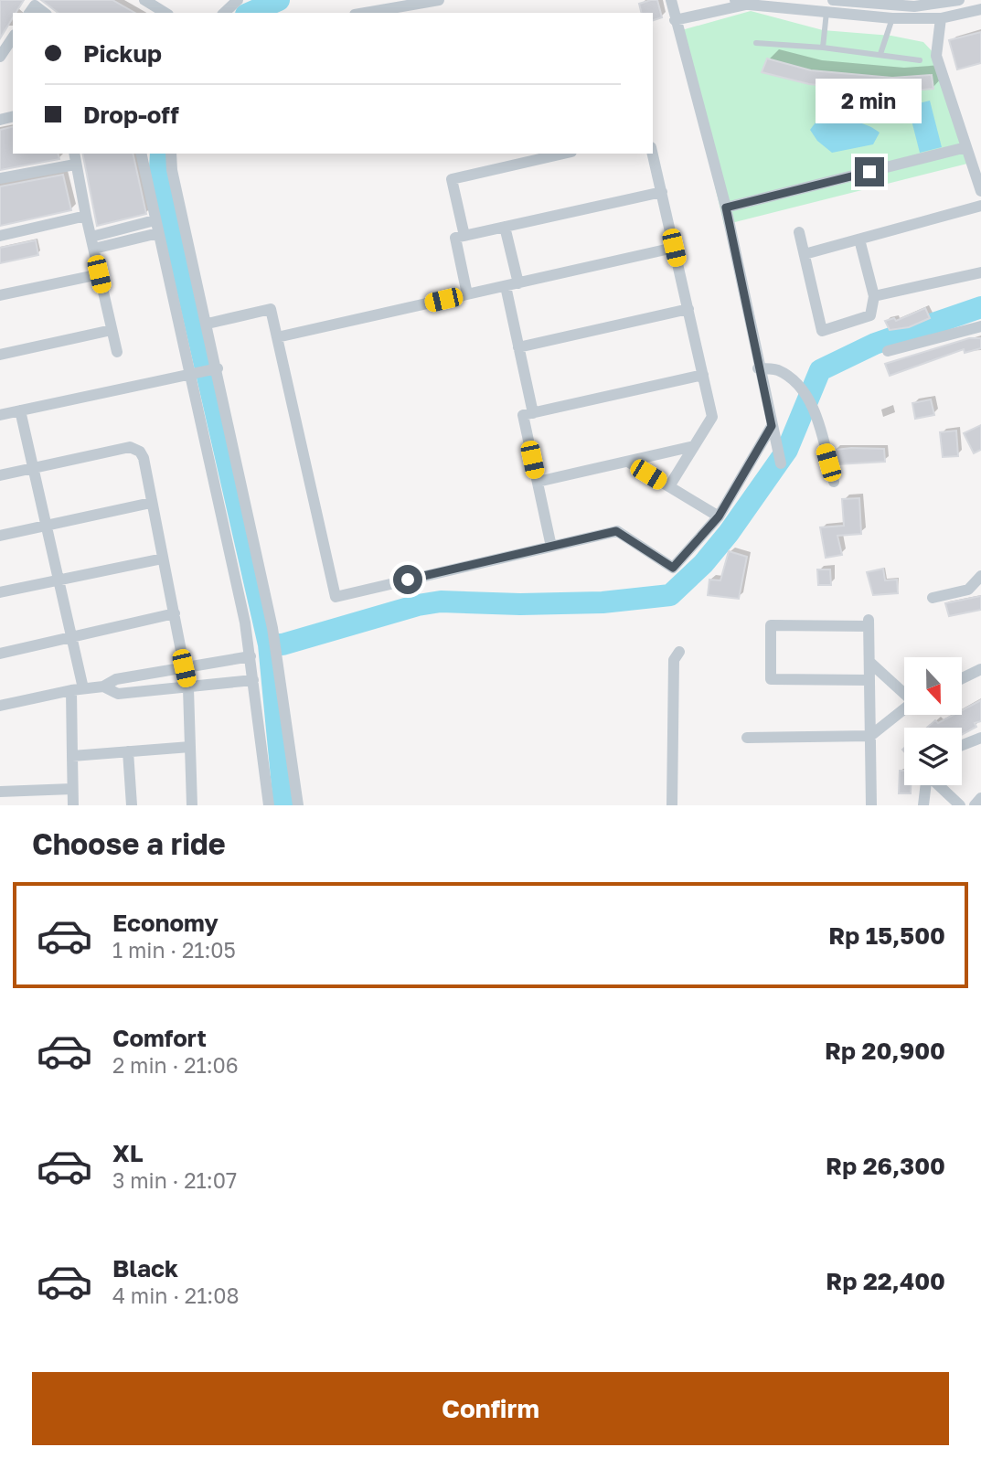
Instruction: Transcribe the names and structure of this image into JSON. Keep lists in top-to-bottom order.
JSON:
{
  "north": "bottom",
  "page": {
    "banner": ["Pickup", "Drop-off"],
    "bubble": "2 min",
    "heading": "Choose a ride",
    "list": [
      {
        "name": "Economy",
        "note": "1 min · 21:05",
        "value": "Rp 15,500"
      },
      {
        "name": "Comfort",
        "note": "2 min · 21:06",
        "value": "Rp 20,900"
      },
      {
        "name": "XL",
        "note": "3 min · 21:07",
        "value": "Rp 26,300"
      },
      {
        "name": "Black",
        "note": "4 min · 21:08",
        "value": "Rp 22,400"
      }
    ],
    "buttons": "Confirm"
  }
}
